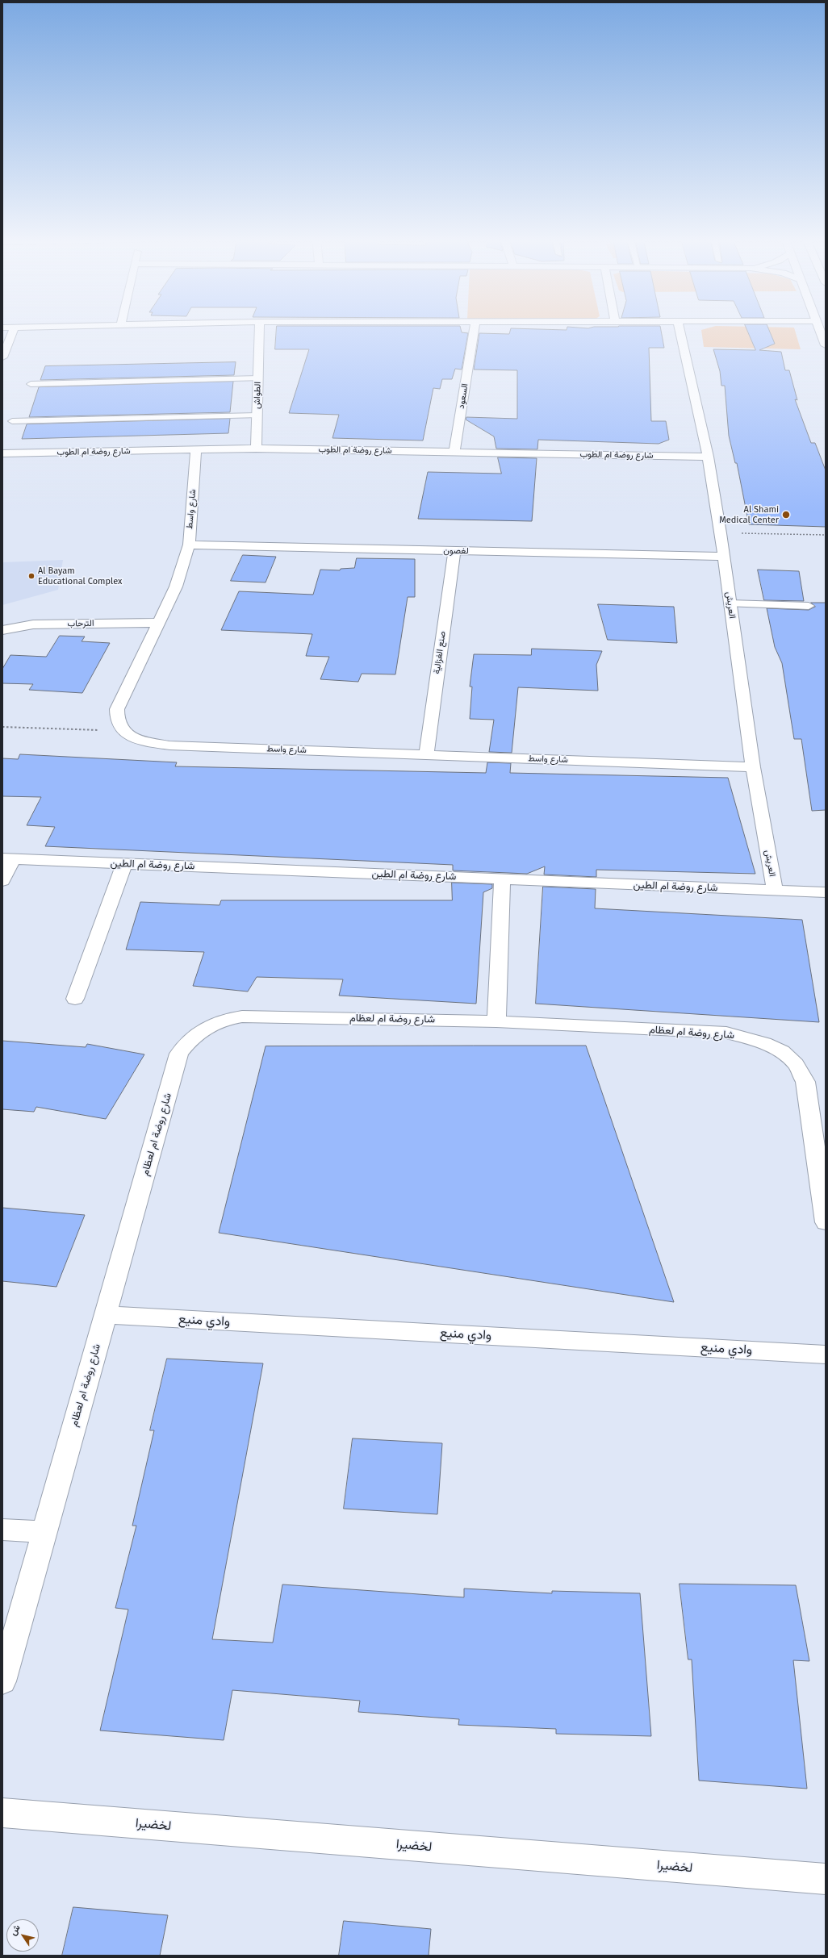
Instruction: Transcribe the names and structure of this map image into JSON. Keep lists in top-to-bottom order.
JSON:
{
  "streets": {
    "street": [
      "الطواش",
      "السعود",
      "شارع روضة ام الطوب",
      "شارع واسط",
      "لغصون",
      "العريش",
      "الترحاب",
      "صنع الغزالية",
      "شارع روضة ام الطين",
      "شارع روضة ام لعظام",
      "وادي منيع",
      "لخضيرا"
    ]
  },
  "crossings": [
    ["الطواش", "شارع روضة ام الطوب"],
    ["السعود", "شارع روضة ام الطوب"],
    ["شارع روضة ام الطوب", "شارع واسط"],
    ["شارع روضة ام الطوب", "العريش"],
    ["شارع واسط", "لغصون"],
    ["شارع واسط", "العريش"],
    ["شارع واسط", "الترحاب"],
    ["شارع واسط", "صنع الغزالية"],
    ["لغصون", "العريش"],
    ["لغصون", "صنع الغزالية"],
    ["العريش", "شارع روضة ام الطين"],
    ["شارع روضة ام لعظام", "وادي منيع"]
  ],
  "places": ["Al Shami Medical Center", "Al Bayam Educational Complex"],
  "north": "top left"
}
